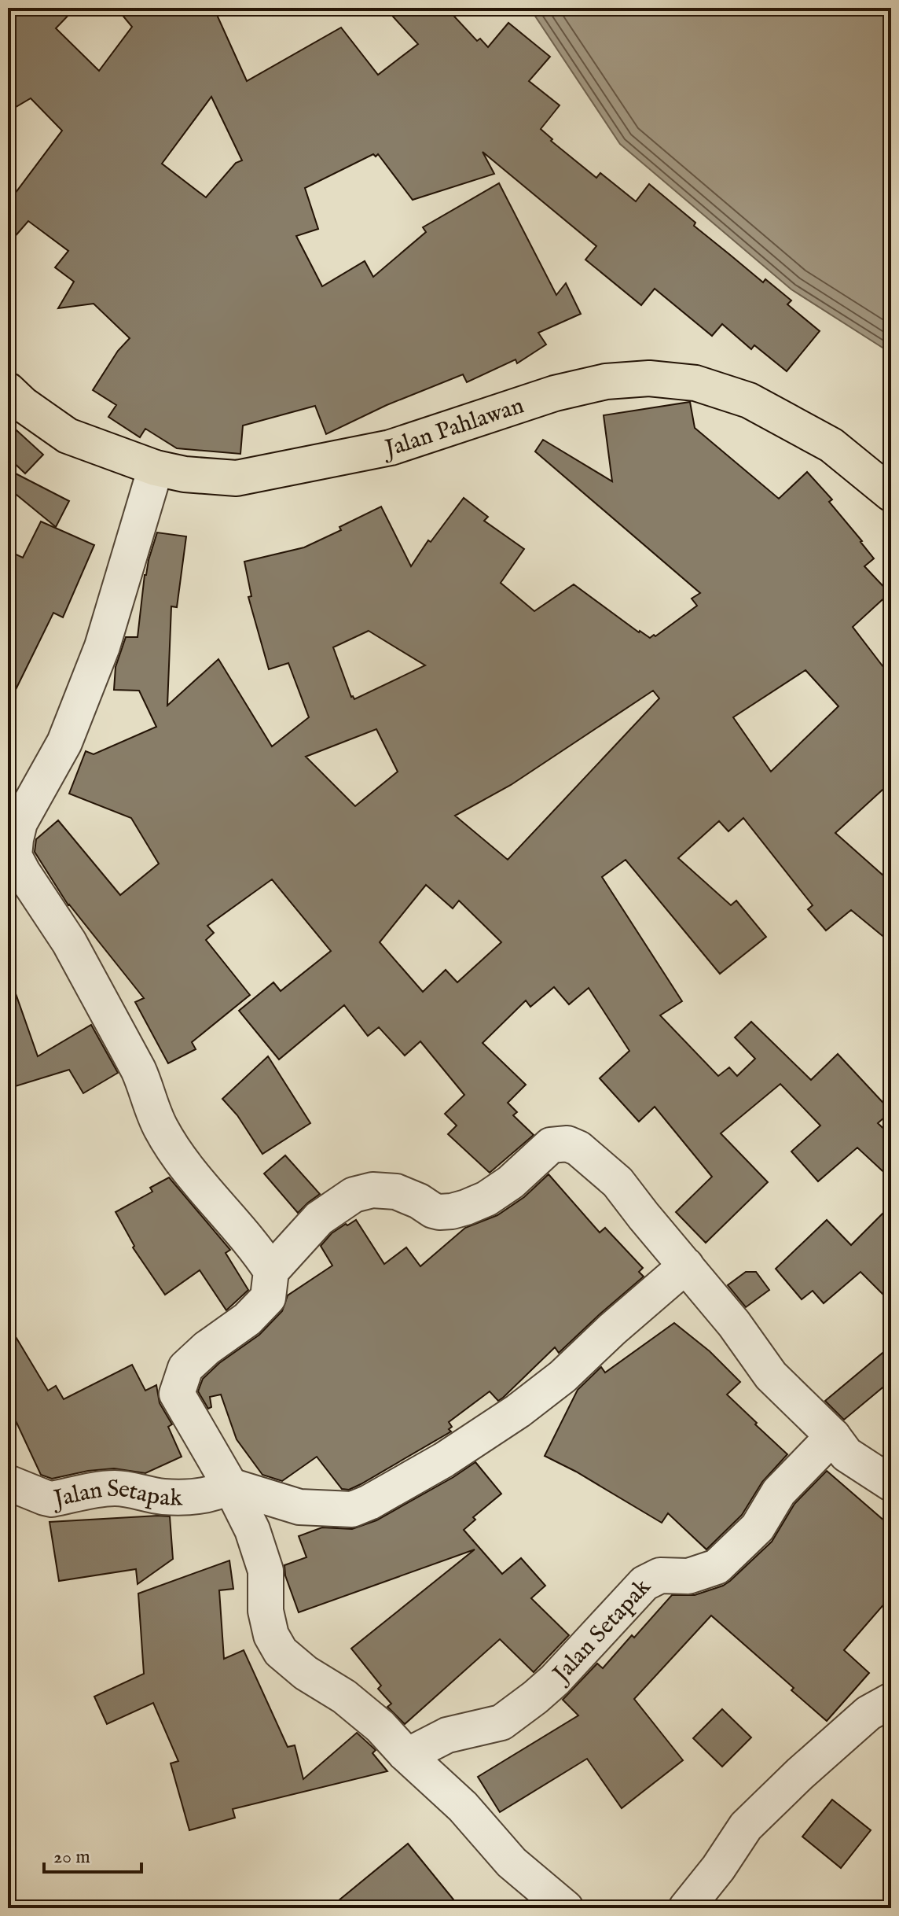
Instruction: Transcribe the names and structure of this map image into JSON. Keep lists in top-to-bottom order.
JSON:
{
  "streets": {
    "highway": ["Jalan Pahlawan"],
    "street": ["Jalan Setapak"]
  },
  "scale_bar": "20 m"
}
